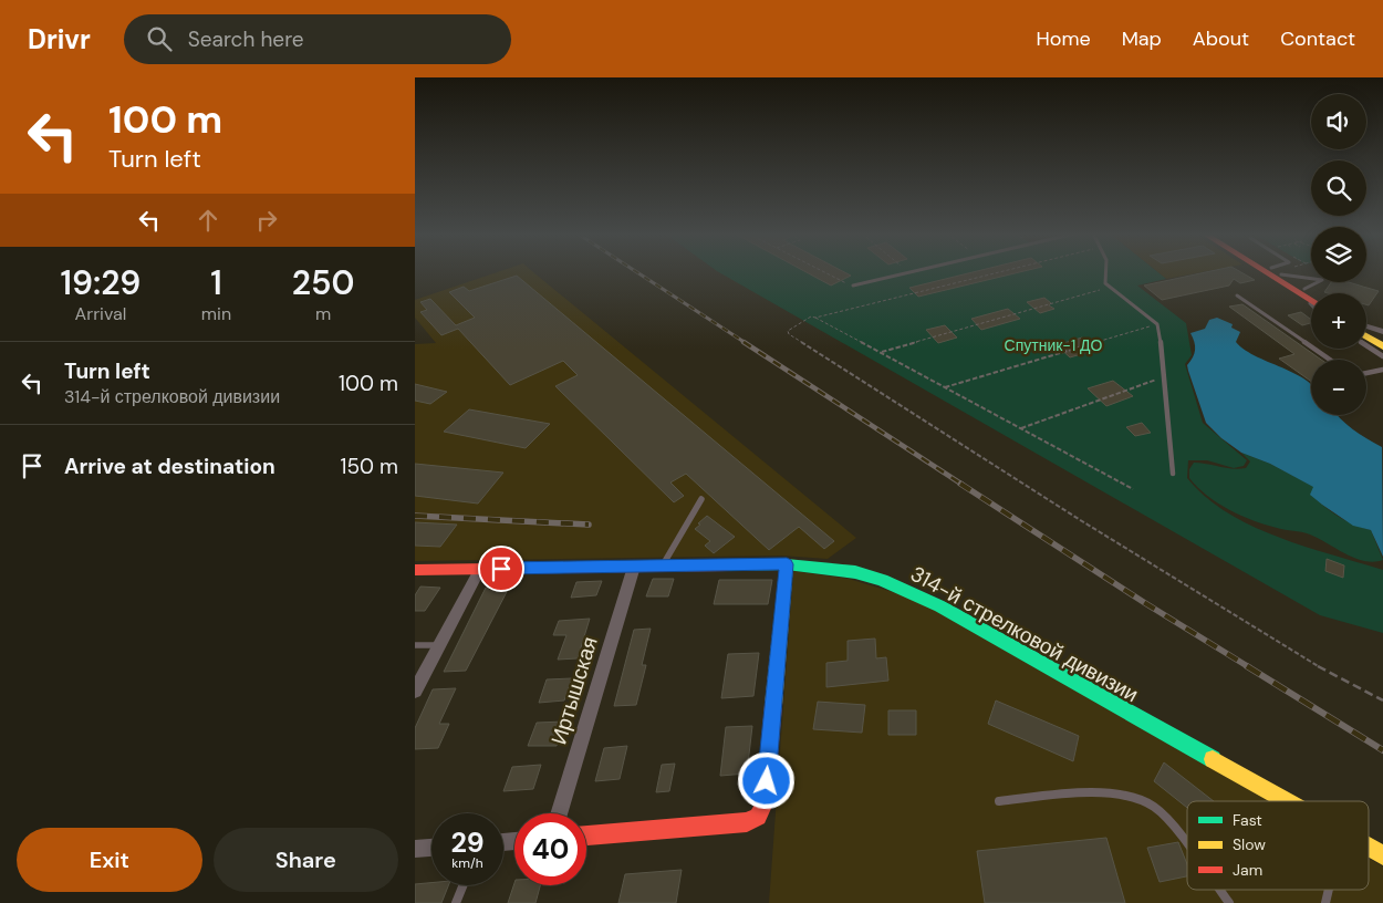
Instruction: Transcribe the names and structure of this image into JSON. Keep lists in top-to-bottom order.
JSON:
{
  "streets": {
    "main road": ["314-й стрелковой дивизии"],
    "street": ["Иртышская"]
  },
  "crossings": [
    ["314-й стрелковой дивизии", "Иртышская"]
  ],
  "parks": ["Спутник-1 ДО"],
  "legend": ["Fast", "Slow", "Jam"],
  "page": {
    "header": "Drivr",
    "search": "Search here",
    "nav": [
      "Home",
      "Map",
      "About",
      "Contact"
    ],
    "turn": ["100 m", "Turn left"],
    "map_buttons": ["+", "−"],
    "eta": [
      "19:29",
      "Arrival",
      "1",
      "min",
      "250",
      "m"
    ],
    "list": [
      {
        "name": "Turn left",
        "note": "314-й стрелковой дивизии",
        "value": "100 m"
      },
      {
        "name": "Arrive at destination",
        "value": "150 m"
      }
    ],
    "speed": "29 km/h",
    "limit": "40",
    "buttons": ["Exit", "Share"]
  }
}
